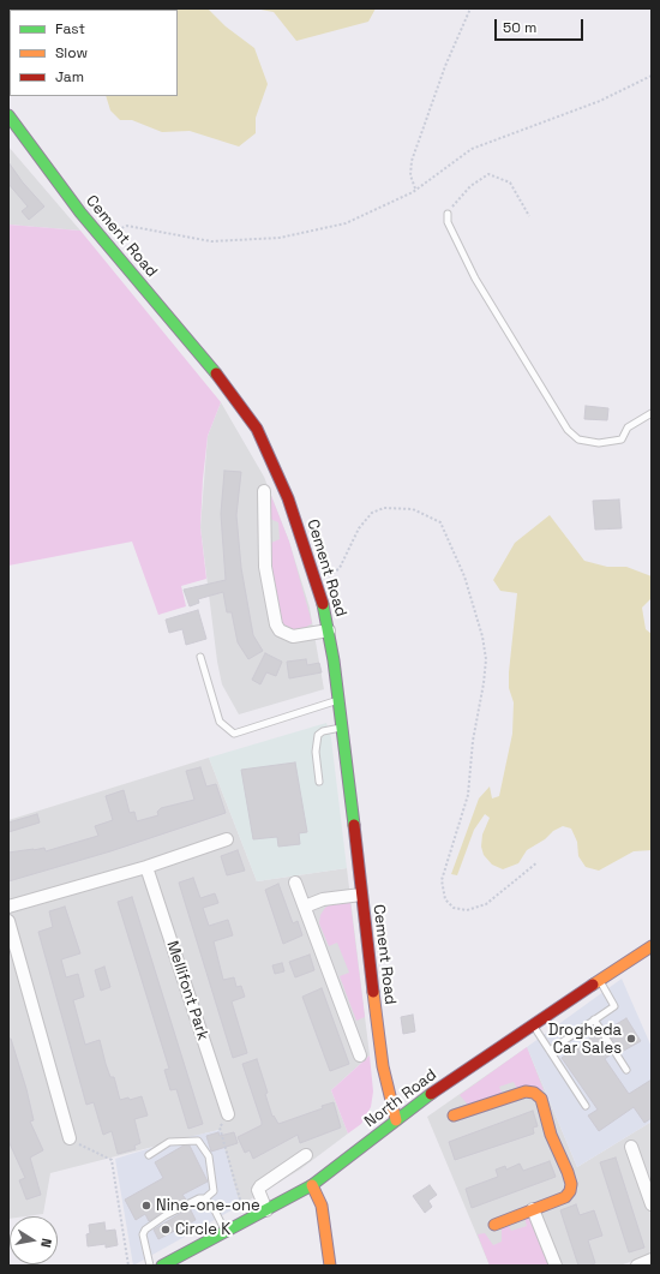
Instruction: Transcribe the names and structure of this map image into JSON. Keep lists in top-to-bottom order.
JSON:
{
  "streets": {
    "street": ["Cement Road", "Mellifont Park", "North Road"]
  },
  "crossings": [
    ["Cement Road", "North Road"]
  ],
  "places": ["Drogheda Car Sales", "Nine-one-one", "Circle K"],
  "legend": ["Fast", "Slow", "Jam"],
  "scale_bar": "50 m",
  "north": "right"
}
